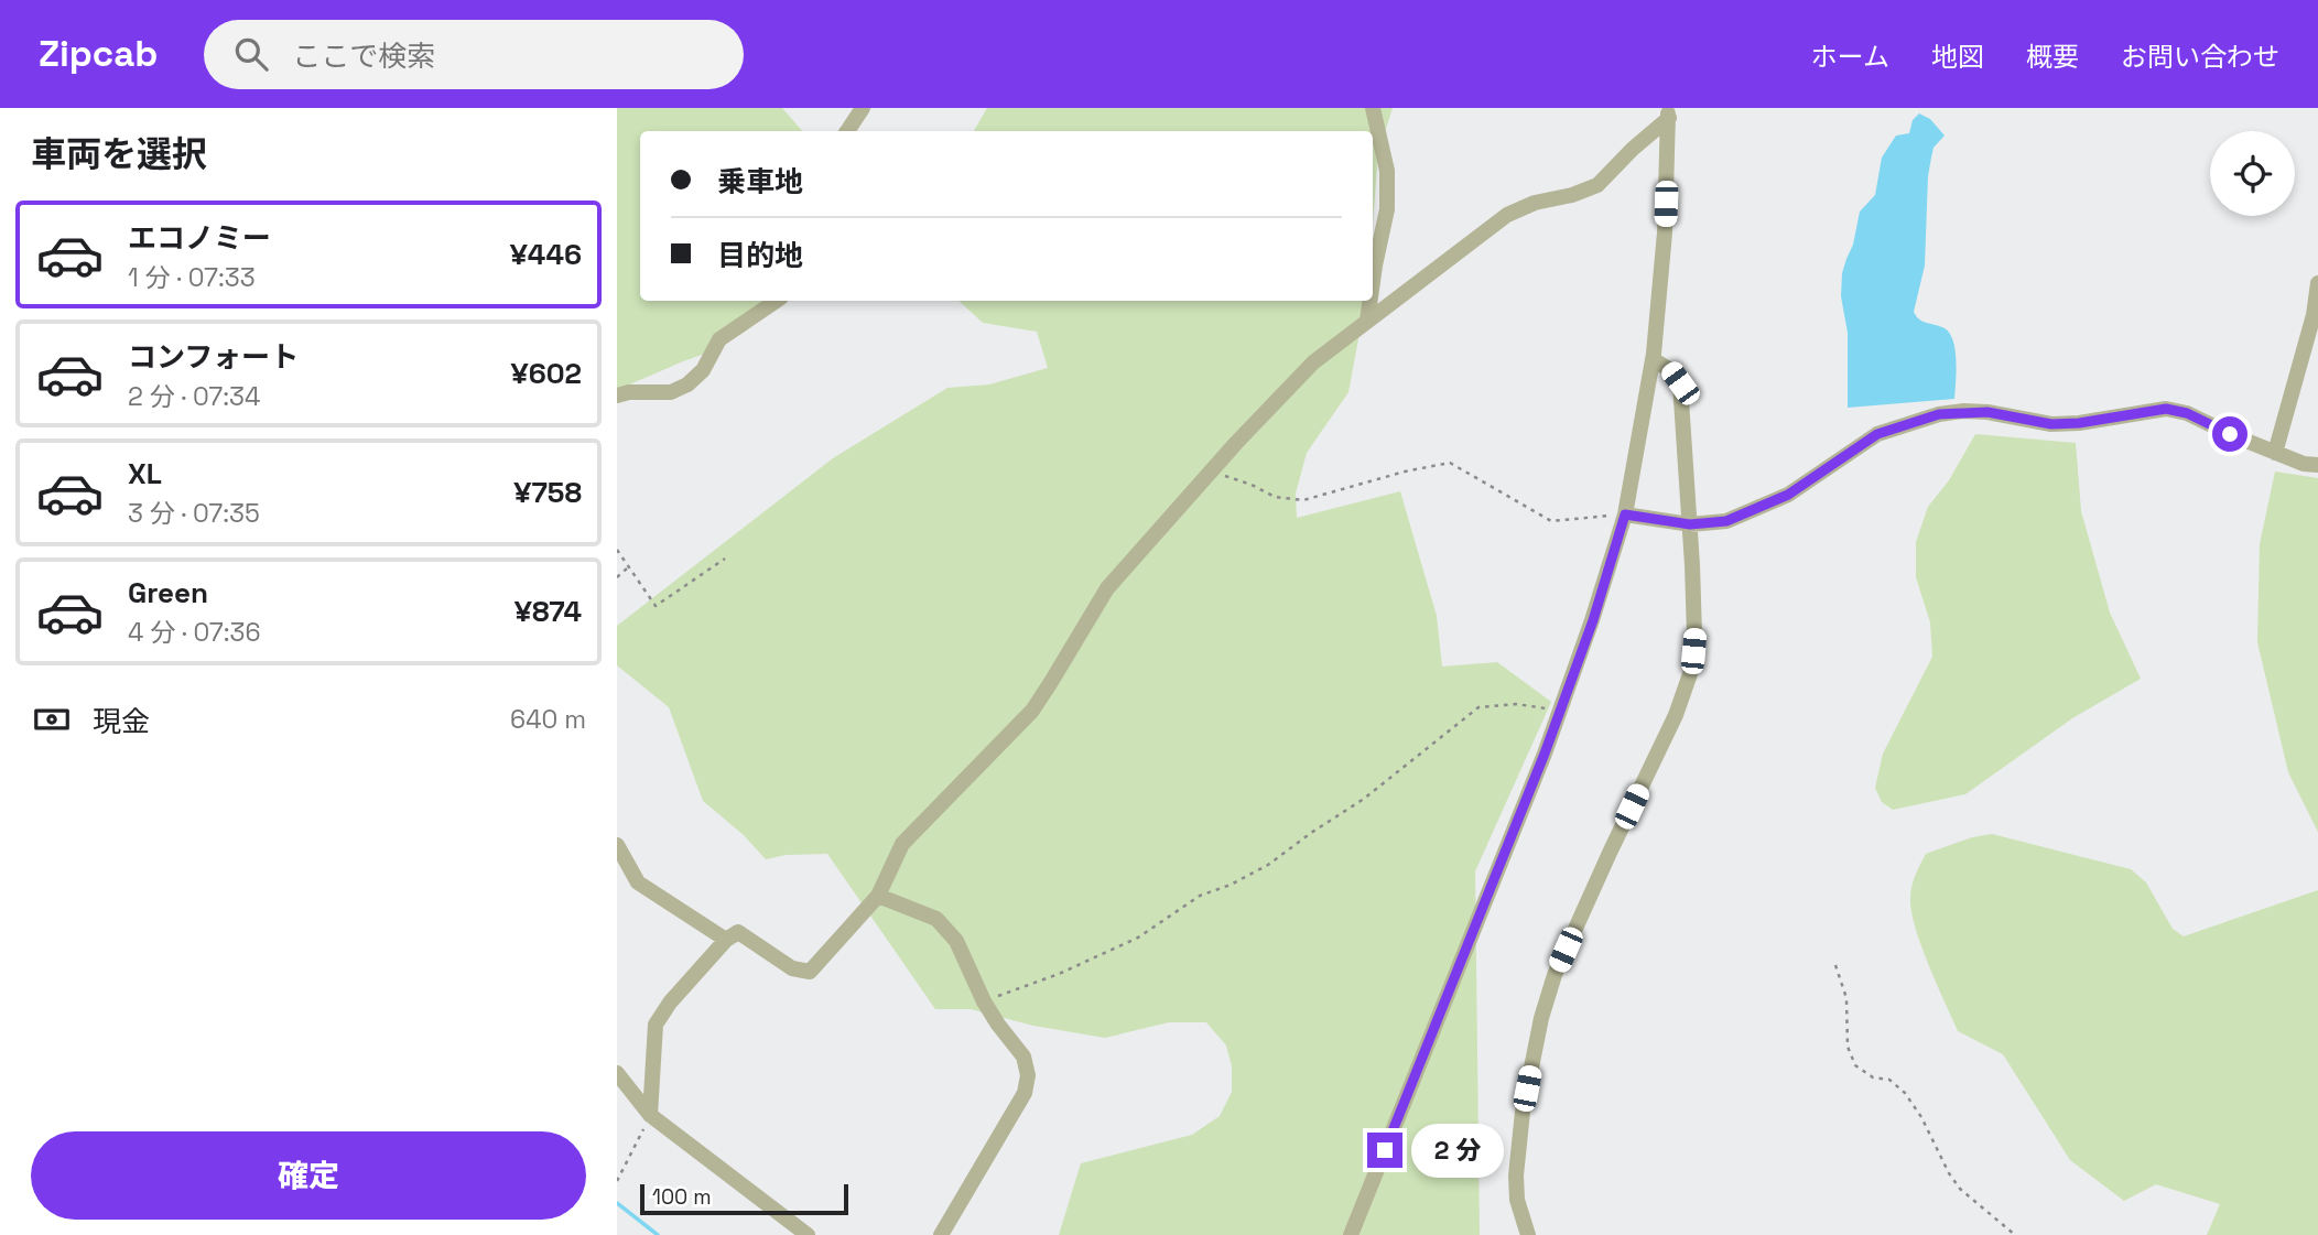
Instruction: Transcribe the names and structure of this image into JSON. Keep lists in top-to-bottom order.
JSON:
{
  "scale_bar": "100 m",
  "page": {
    "header": "Zipcab",
    "search": "ここで検索",
    "nav": [
      "ホーム",
      "地図",
      "概要",
      "お問い合わせ"
    ],
    "heading": "車両を選択",
    "banner": ["乗車地", "目的地"],
    "list": [
      {
        "name": "エコノミー",
        "note": "1 分 · 07:33",
        "value": "¥446"
      },
      {
        "name": "コンフォート",
        "note": "2 分 · 07:34",
        "value": "¥602"
      },
      {
        "name": "XL",
        "note": "3 分 · 07:35",
        "value": "¥758"
      },
      {
        "name": "Green",
        "note": "4 分 · 07:36",
        "value": "¥874"
      }
    ],
    "pay": ["現金", "640 m"],
    "buttons": "確定",
    "bubble": "2 分",
    "scale": "100 m"
  }
}
